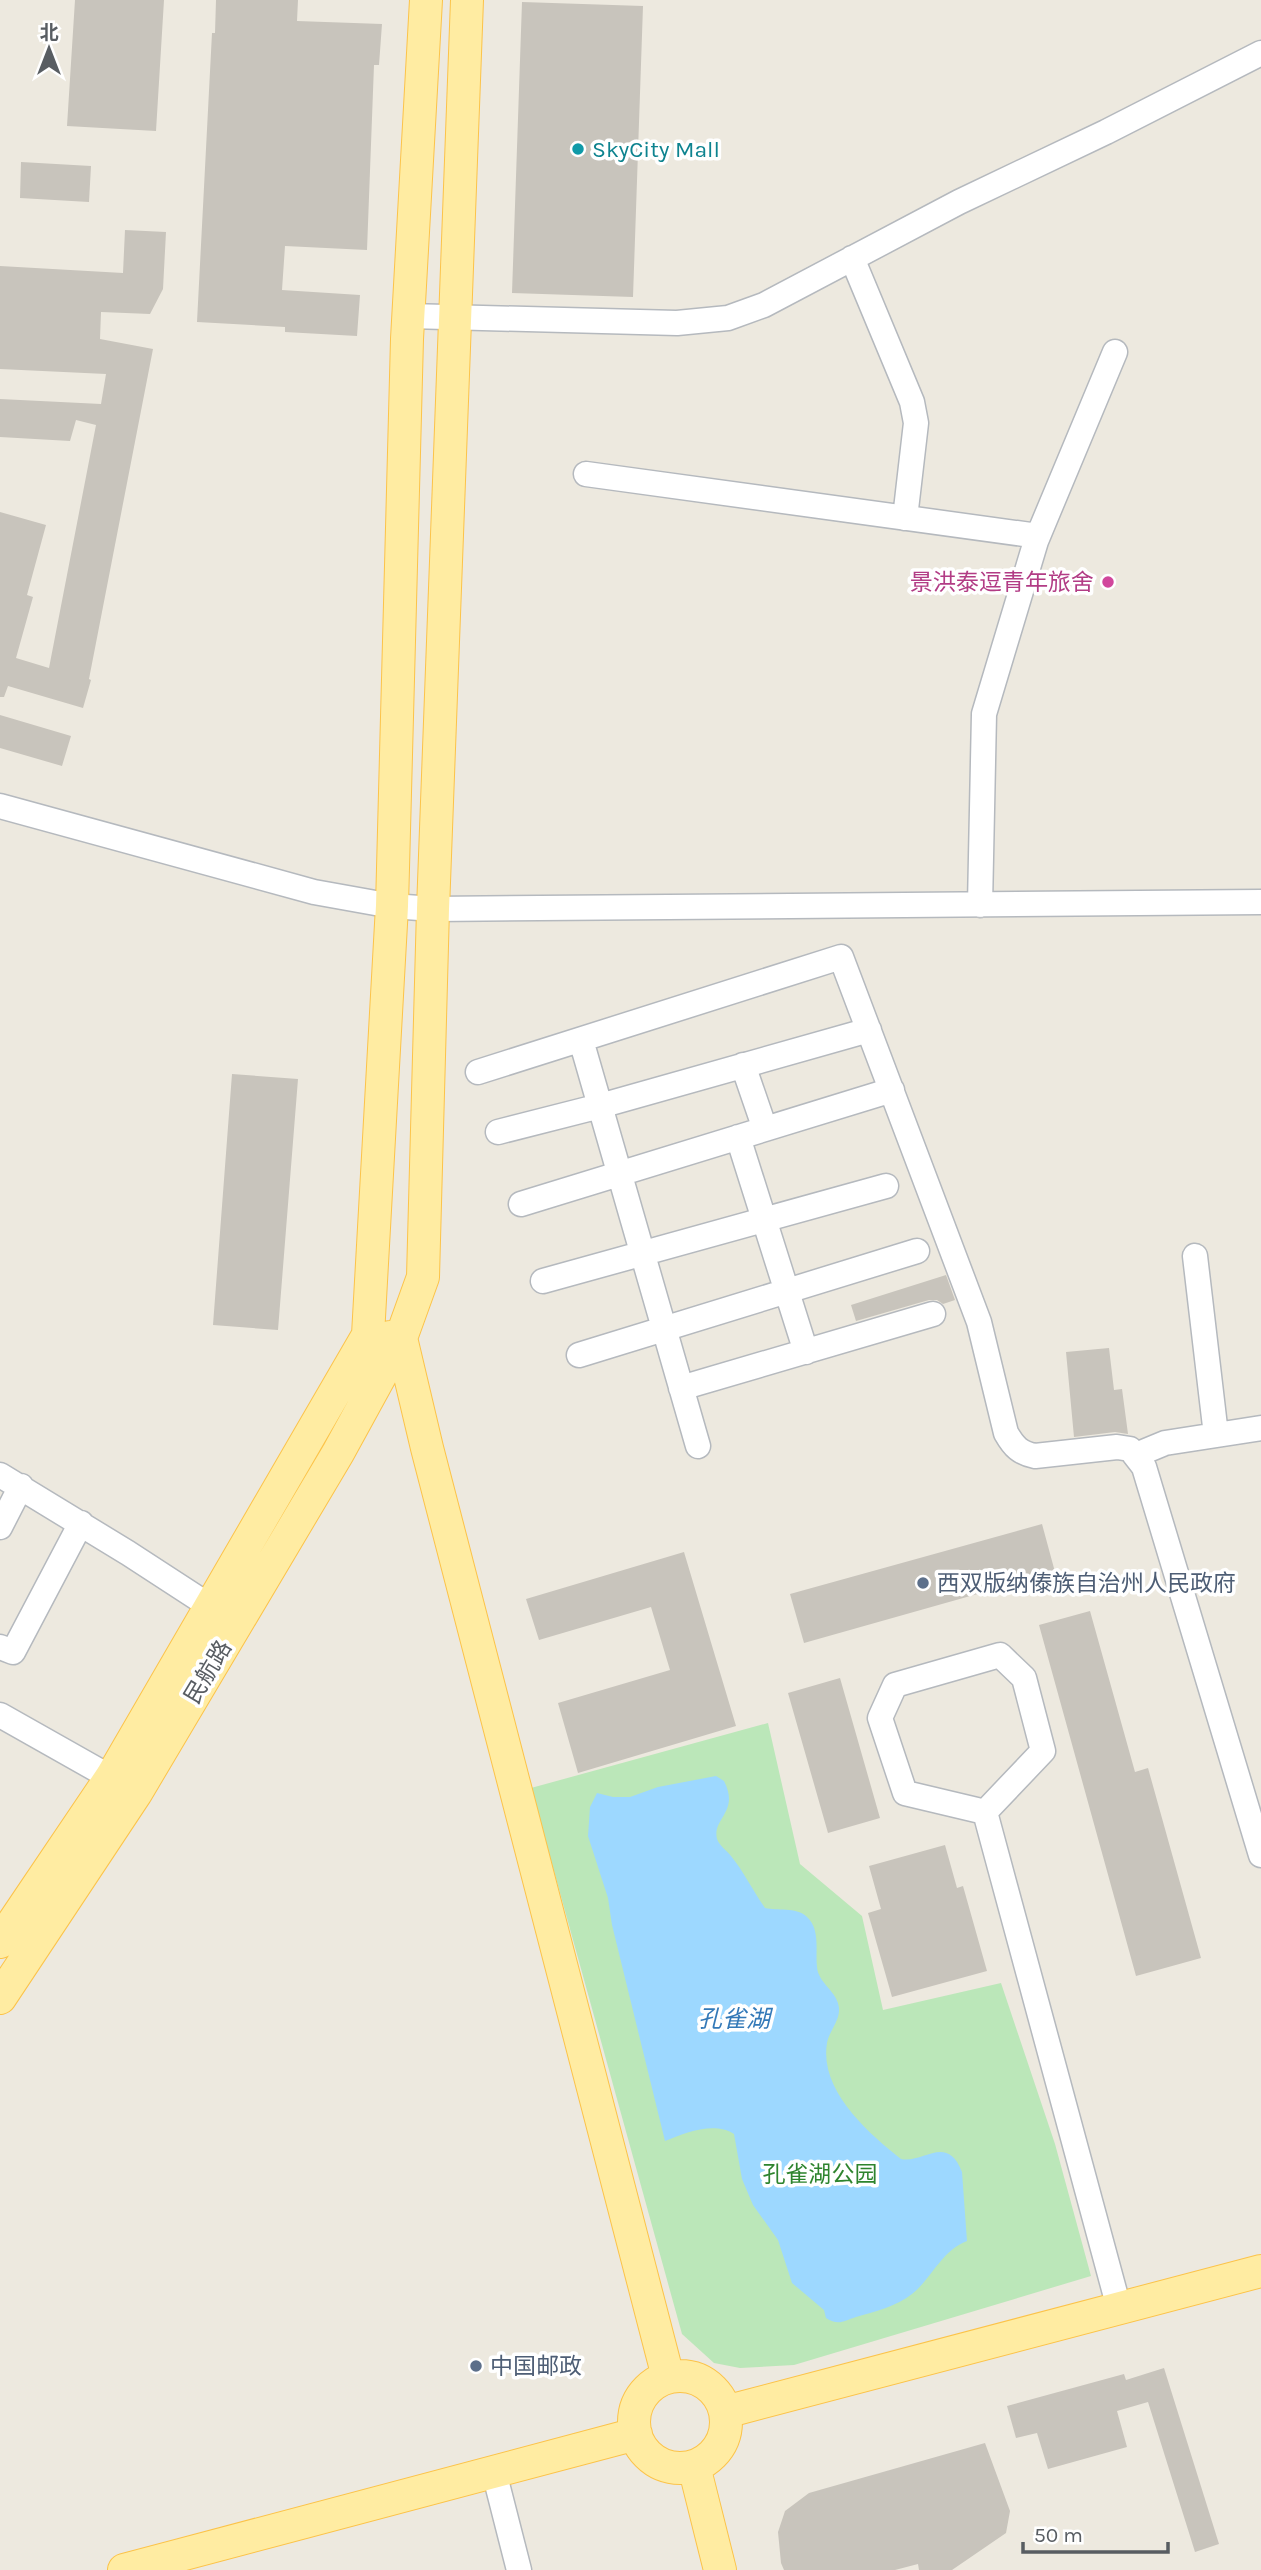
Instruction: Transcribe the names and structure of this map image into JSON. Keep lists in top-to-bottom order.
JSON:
{
  "streets": {
    "main road": ["民航路"]
  },
  "water": ["孔雀湖"],
  "parks": ["孔雀湖公园"],
  "places": [
    "SkyCity Mall",
    "景洪泰逗青年旅舍",
    "西双版纳傣族自治州人民政府",
    "中国邮政"
  ],
  "scale_bar": "50 m",
  "north": "top"
}
